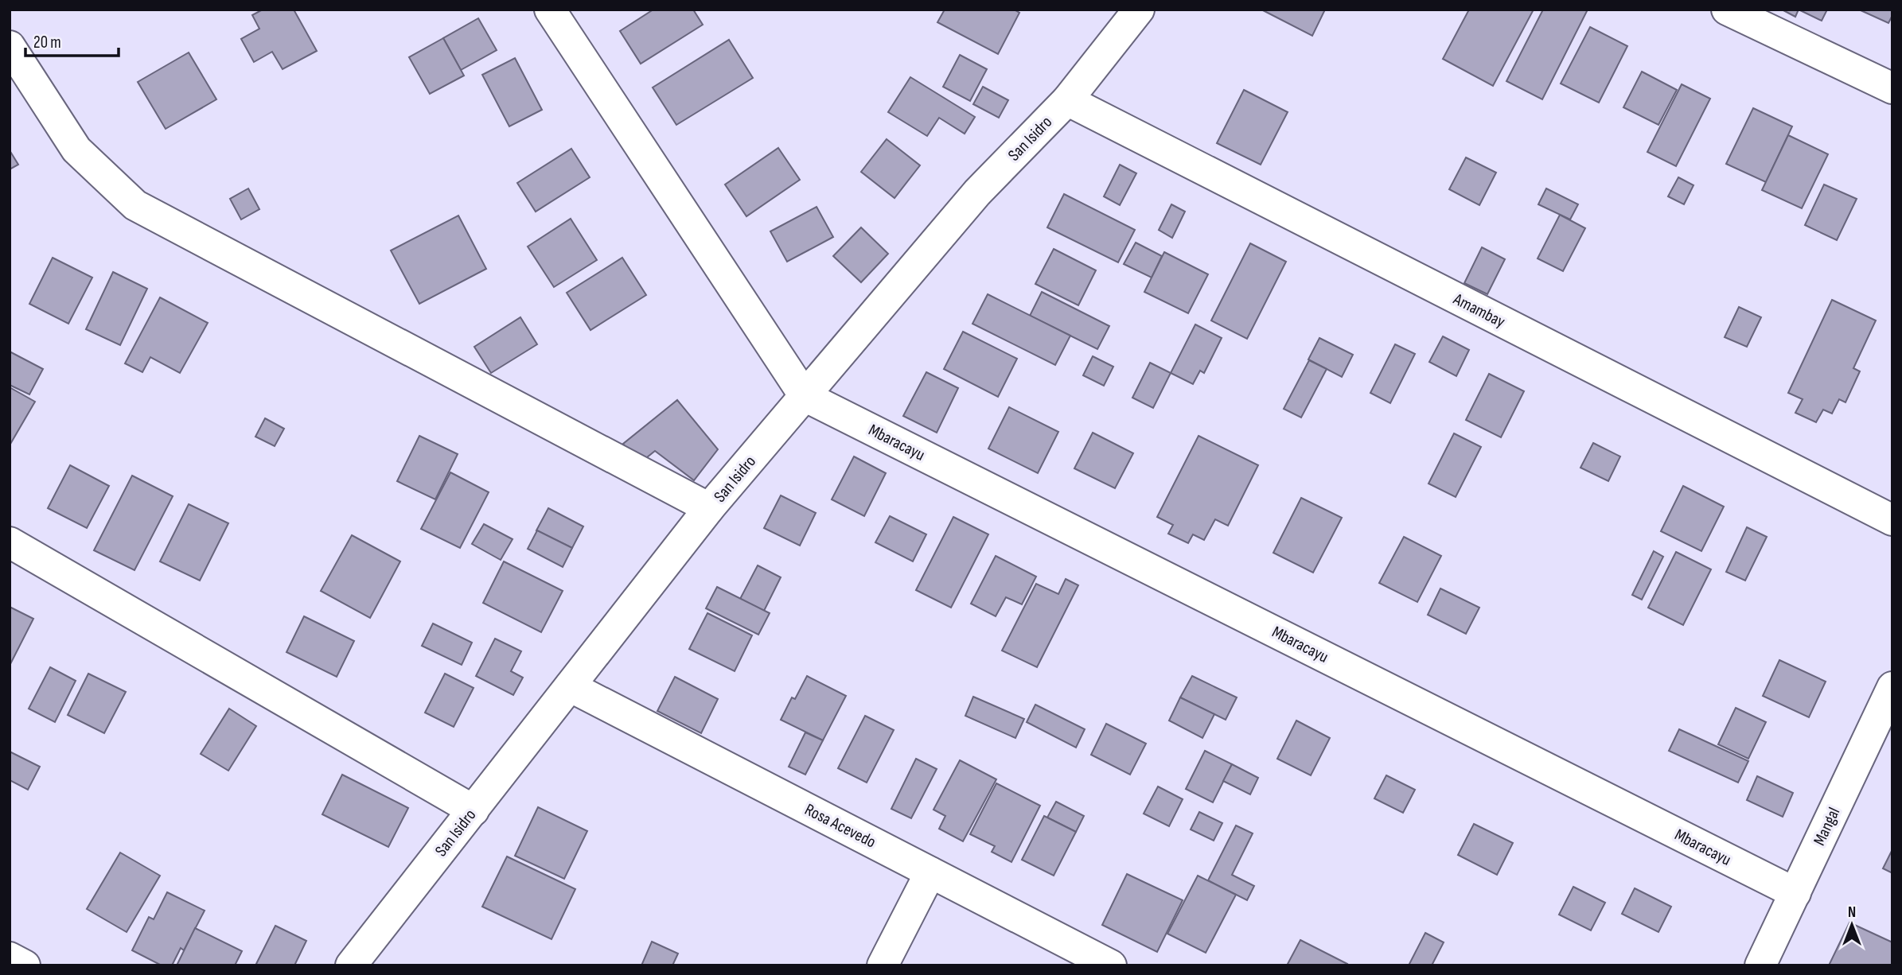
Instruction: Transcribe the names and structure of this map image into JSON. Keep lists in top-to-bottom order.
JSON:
{
  "streets": {
    "street": [
      "San Isidro",
      "Amambay",
      "Mbaracayu",
      "Rosa Acevedo",
      "Mangal"
    ]
  },
  "crossings": [
    ["San Isidro", "Amambay"],
    ["San Isidro", "Mbaracayu"],
    ["San Isidro", "Rosa Acevedo"],
    ["Mbaracayu", "Mangal"]
  ],
  "scale_bar": "20 m",
  "north": "top"
}
